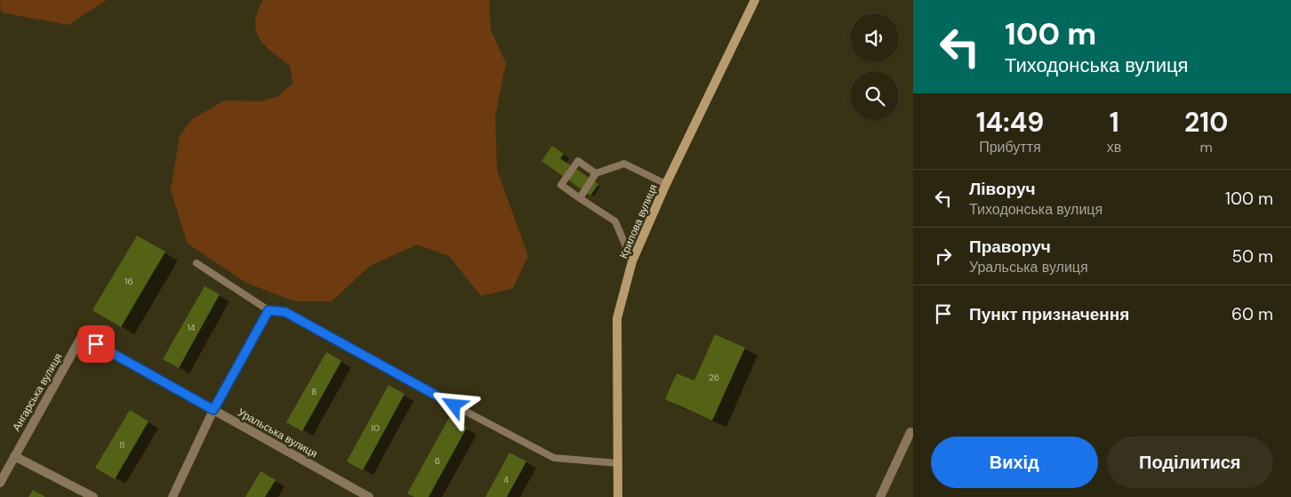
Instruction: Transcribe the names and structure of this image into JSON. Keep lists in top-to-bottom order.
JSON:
{
  "streets": {
    "main road": ["Крилова вулиця"],
    "street": ["Ангарська вулиця", "Уральська вулиця"]
  },
  "crossings": [
    ["Ангарська вулиця", "Уральська вулиця"]
  ],
  "house_numbers": [
    "16",
    "14",
    "26",
    "8",
    "10",
    "11",
    "6",
    "4"
  ],
  "page": {
    "turn": ["100 m", "Тиходонська вулиця"],
    "eta": [
      "14:49",
      "Прибуття",
      "1",
      "хв",
      "210",
      "m"
    ],
    "list": [
      {
        "name": "Ліворуч",
        "note": "Тиходонська вулиця",
        "value": "100 m"
      },
      {
        "name": "Праворуч",
        "note": "Уральська вулиця",
        "value": "50 m"
      },
      {
        "name": "Пункт призначення",
        "value": "60 m"
      }
    ],
    "buttons": ["Вихід", "Поділитися"]
  }
}
